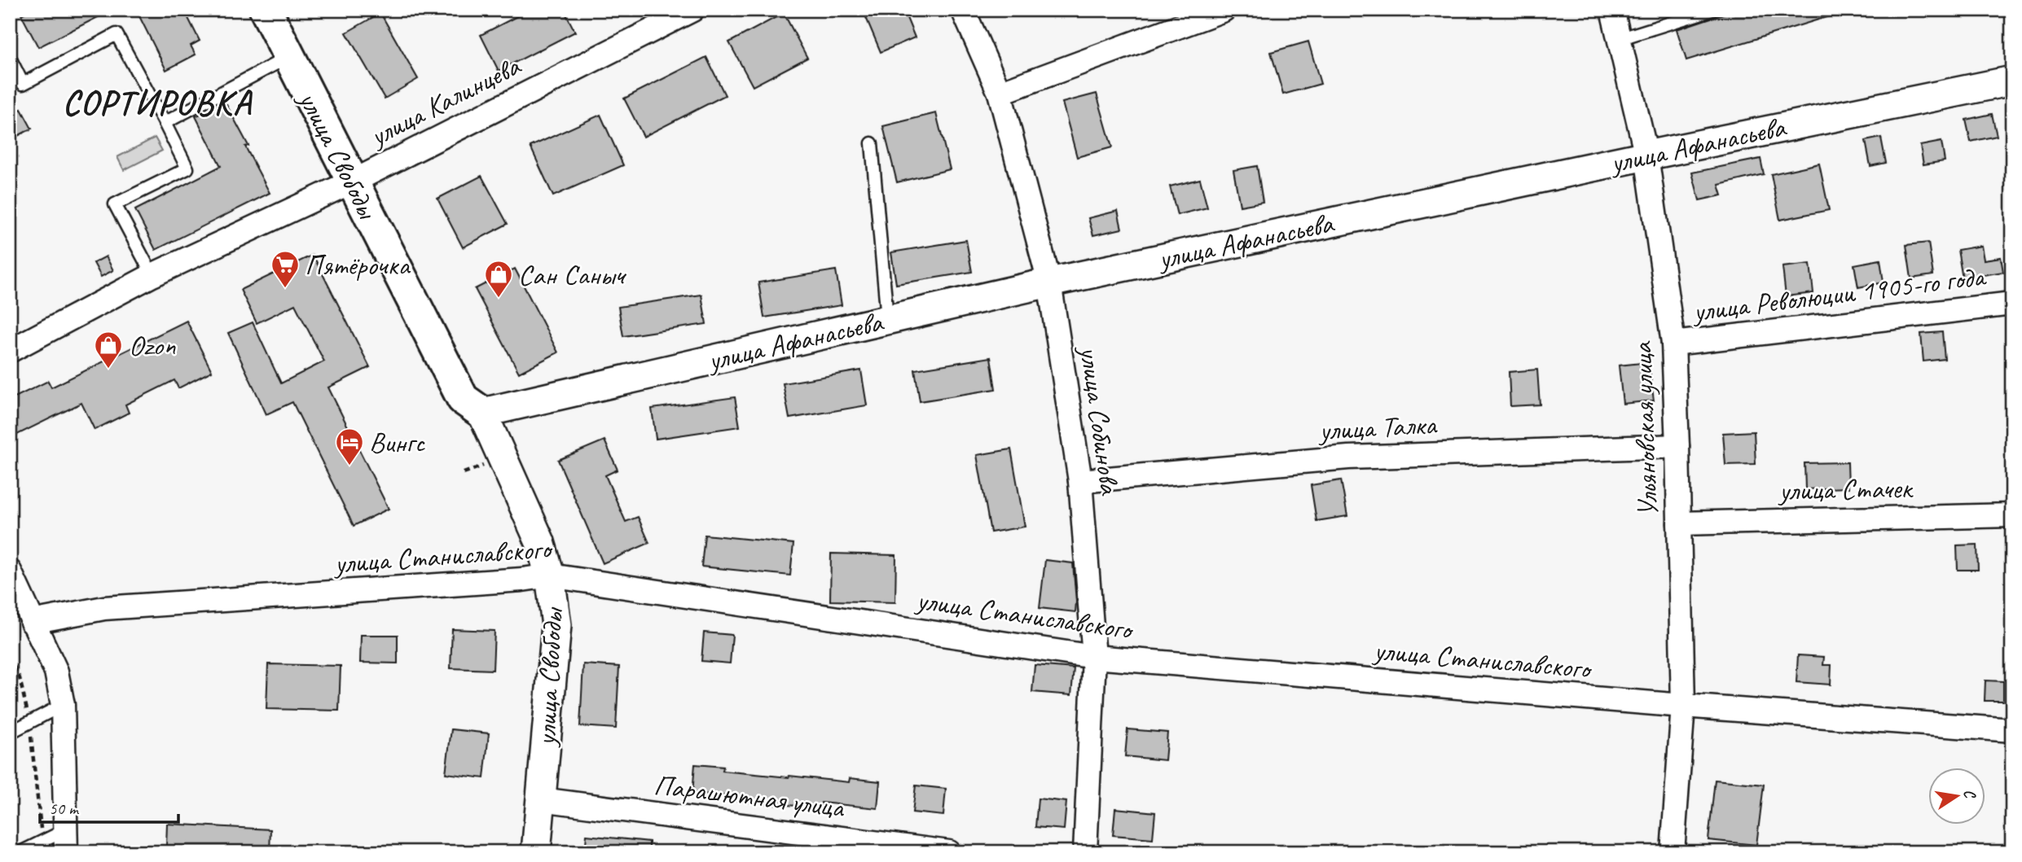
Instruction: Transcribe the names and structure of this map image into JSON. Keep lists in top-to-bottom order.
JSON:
{
  "streets": {
    "main road": ["улица Свободы"],
    "street": [
      "улица Калинцева",
      "улица Афанасьева",
      "улица Революции 1905-го года",
      "улица Собинова",
      "улица Талка",
      "Ульяновская улица",
      "улица Стачек",
      "улица Станиславского",
      "Парашютная улица"
    ]
  },
  "crossings": [
    ["улица Калинцева", "улица Свободы"],
    ["улица Афанасьева", "улица Свободы"],
    ["улица Афанасьева", "улица Собинова"],
    ["улица Афанасьева", "Ульяновская улица"],
    ["улица Свободы", "улица Станиславского"],
    ["улица Свободы", "Парашютная улица"],
    ["улица Революции 1905-го года", "Ульяновская улица"],
    ["улица Собинова", "улица Талка"],
    ["улица Собинова", "улица Станиславского"],
    ["улица Талка", "Ульяновская улица"],
    ["Ульяновская улица", "улица Стачек"],
    ["Ульяновская улица", "улица Станиславского"]
  ],
  "districts": ["СОРТИРОВКА"],
  "places": {
    "supermarket": ["Пятёрочка"],
    "shop": ["Сан Саныч", "Ozon"],
    "hotel": ["Вингс"]
  },
  "scale_bar": "50 m",
  "north": "right"
}
